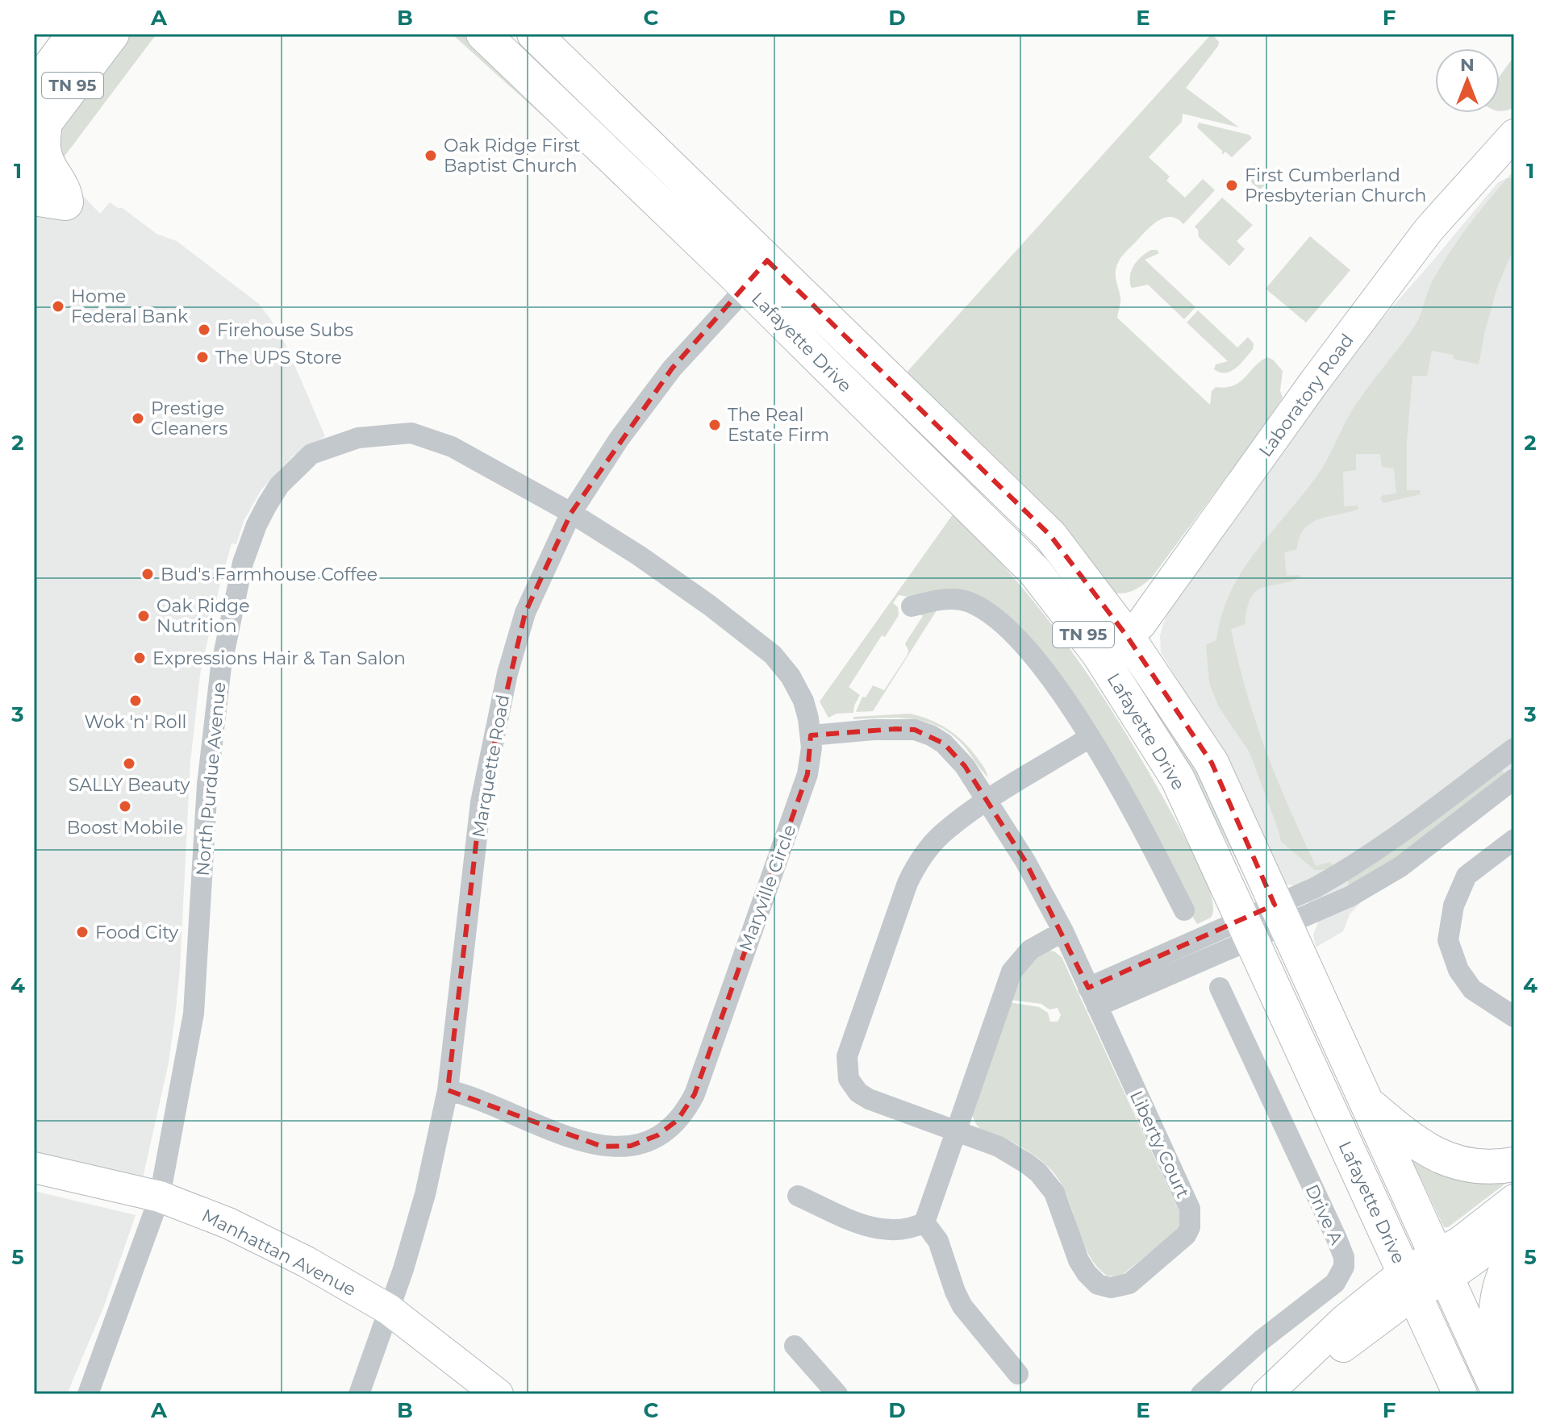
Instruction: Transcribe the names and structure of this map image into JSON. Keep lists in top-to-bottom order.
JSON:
{
  "streets": {
    "highway": ["TN 95"],
    "main road": ["Lafayette Drive"],
    "street": [
      "Laboratory Road",
      "Marquette Road",
      "North Purdue Avenue",
      "Maryville Circle",
      "Liberty Court",
      "Drive A",
      "Manhattan Avenue"
    ]
  },
  "crossings": [
    ["Lafayette Drive", "Laboratory Road"],
    ["Lafayette Drive", "Marquette Road"],
    ["Marquette Road", "North Purdue Avenue"],
    ["Marquette Road", "Maryville Circle"],
    ["Marquette Road", "Manhattan Avenue"],
    ["North Purdue Avenue", "Maryville Circle"],
    ["North Purdue Avenue", "Manhattan Avenue"],
    ["Maryville Circle", "Liberty Court"]
  ],
  "places": [
    "Oak Ridge First Baptist Church",
    "First Cumberland Presbyterian Church",
    "Home Federal Bank",
    "Firehouse Subs",
    "The UPS Store",
    "Prestige Cleaners",
    "The Real Estate Firm",
    "Bud's Farmhouse Coffee",
    "Oak Ridge Nutrition",
    "Expressions Hair & Tan Salon",
    "Wok 'n' Roll",
    "SALLY Beauty",
    "Boost Mobile",
    "Food City"
  ],
  "north": "top",
  "grid": {
    "columns": [
      "A",
      "B",
      "C",
      "D",
      "E",
      "F"
    ],
    "rows": [
      "1",
      "2",
      "3",
      "4",
      "5"
    ]
  }
}
